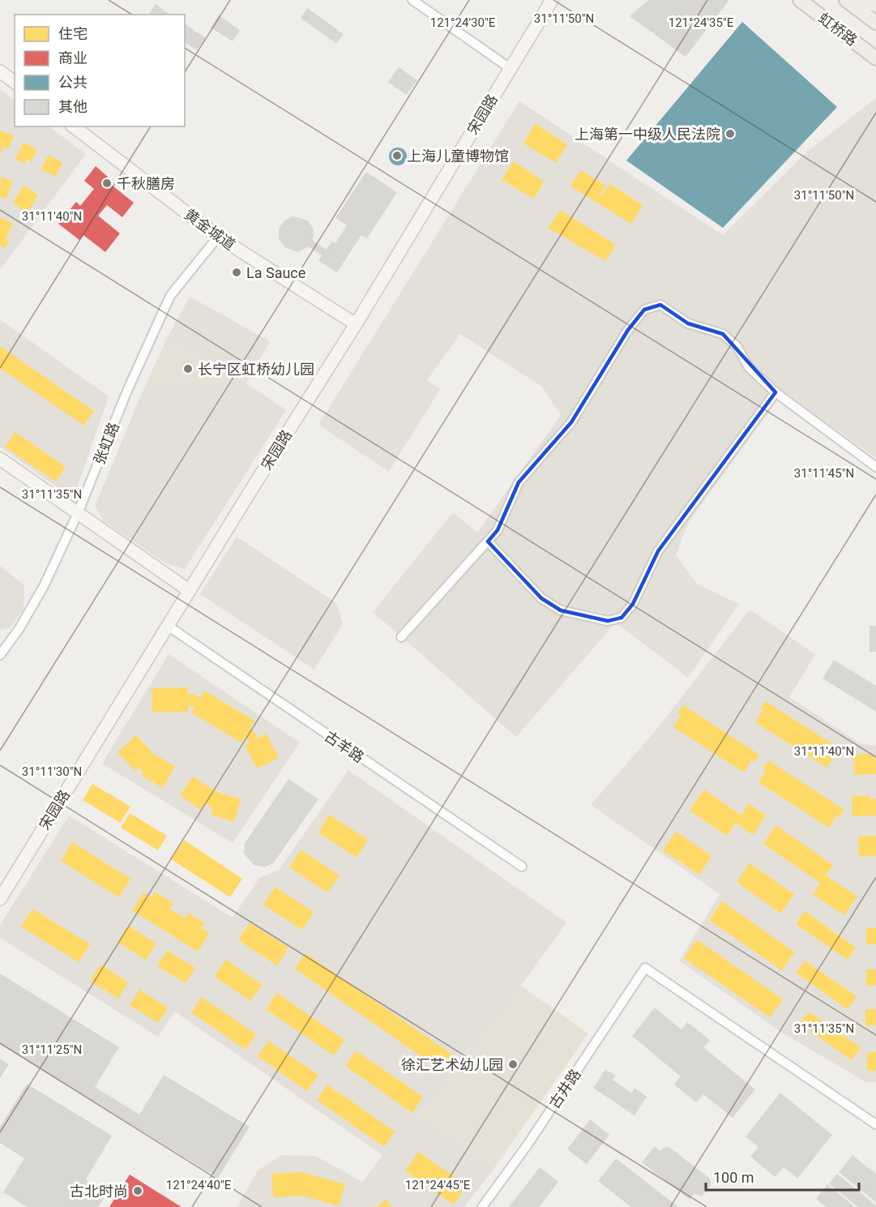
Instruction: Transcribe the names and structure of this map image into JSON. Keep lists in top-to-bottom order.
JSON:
{
  "streets": {
    "main road": ["虹桥路", "宋园路", "黄金城道"],
    "street": ["张虹路", "古羊路", "古井路"]
  },
  "crossings": [
    ["宋园路", "黄金城道"],
    ["宋园路", "古羊路"],
    ["黄金城道", "张虹路"]
  ],
  "places": [
    "上海第一中级人民法院",
    "上海儿童博物馆",
    "千秋膳房",
    "La Sauce",
    "长宁区虹桥幼儿园",
    "徐汇艺术幼儿园",
    "古北时尚"
  ],
  "legend": [
    "住宅",
    "商业",
    "公共",
    "其他"
  ],
  "scale_bar": "100 m",
  "coordinates": [
    "31°11'50\"N",
    "121°24'30\"E",
    "121°24'35\"E",
    "31°11'40\"N",
    "31°11'45\"N",
    "31°11'35\"N",
    "31°11'30\"N",
    "31°11'25\"N",
    "121°24'40\"E",
    "121°24'45\"E"
  ]
}
